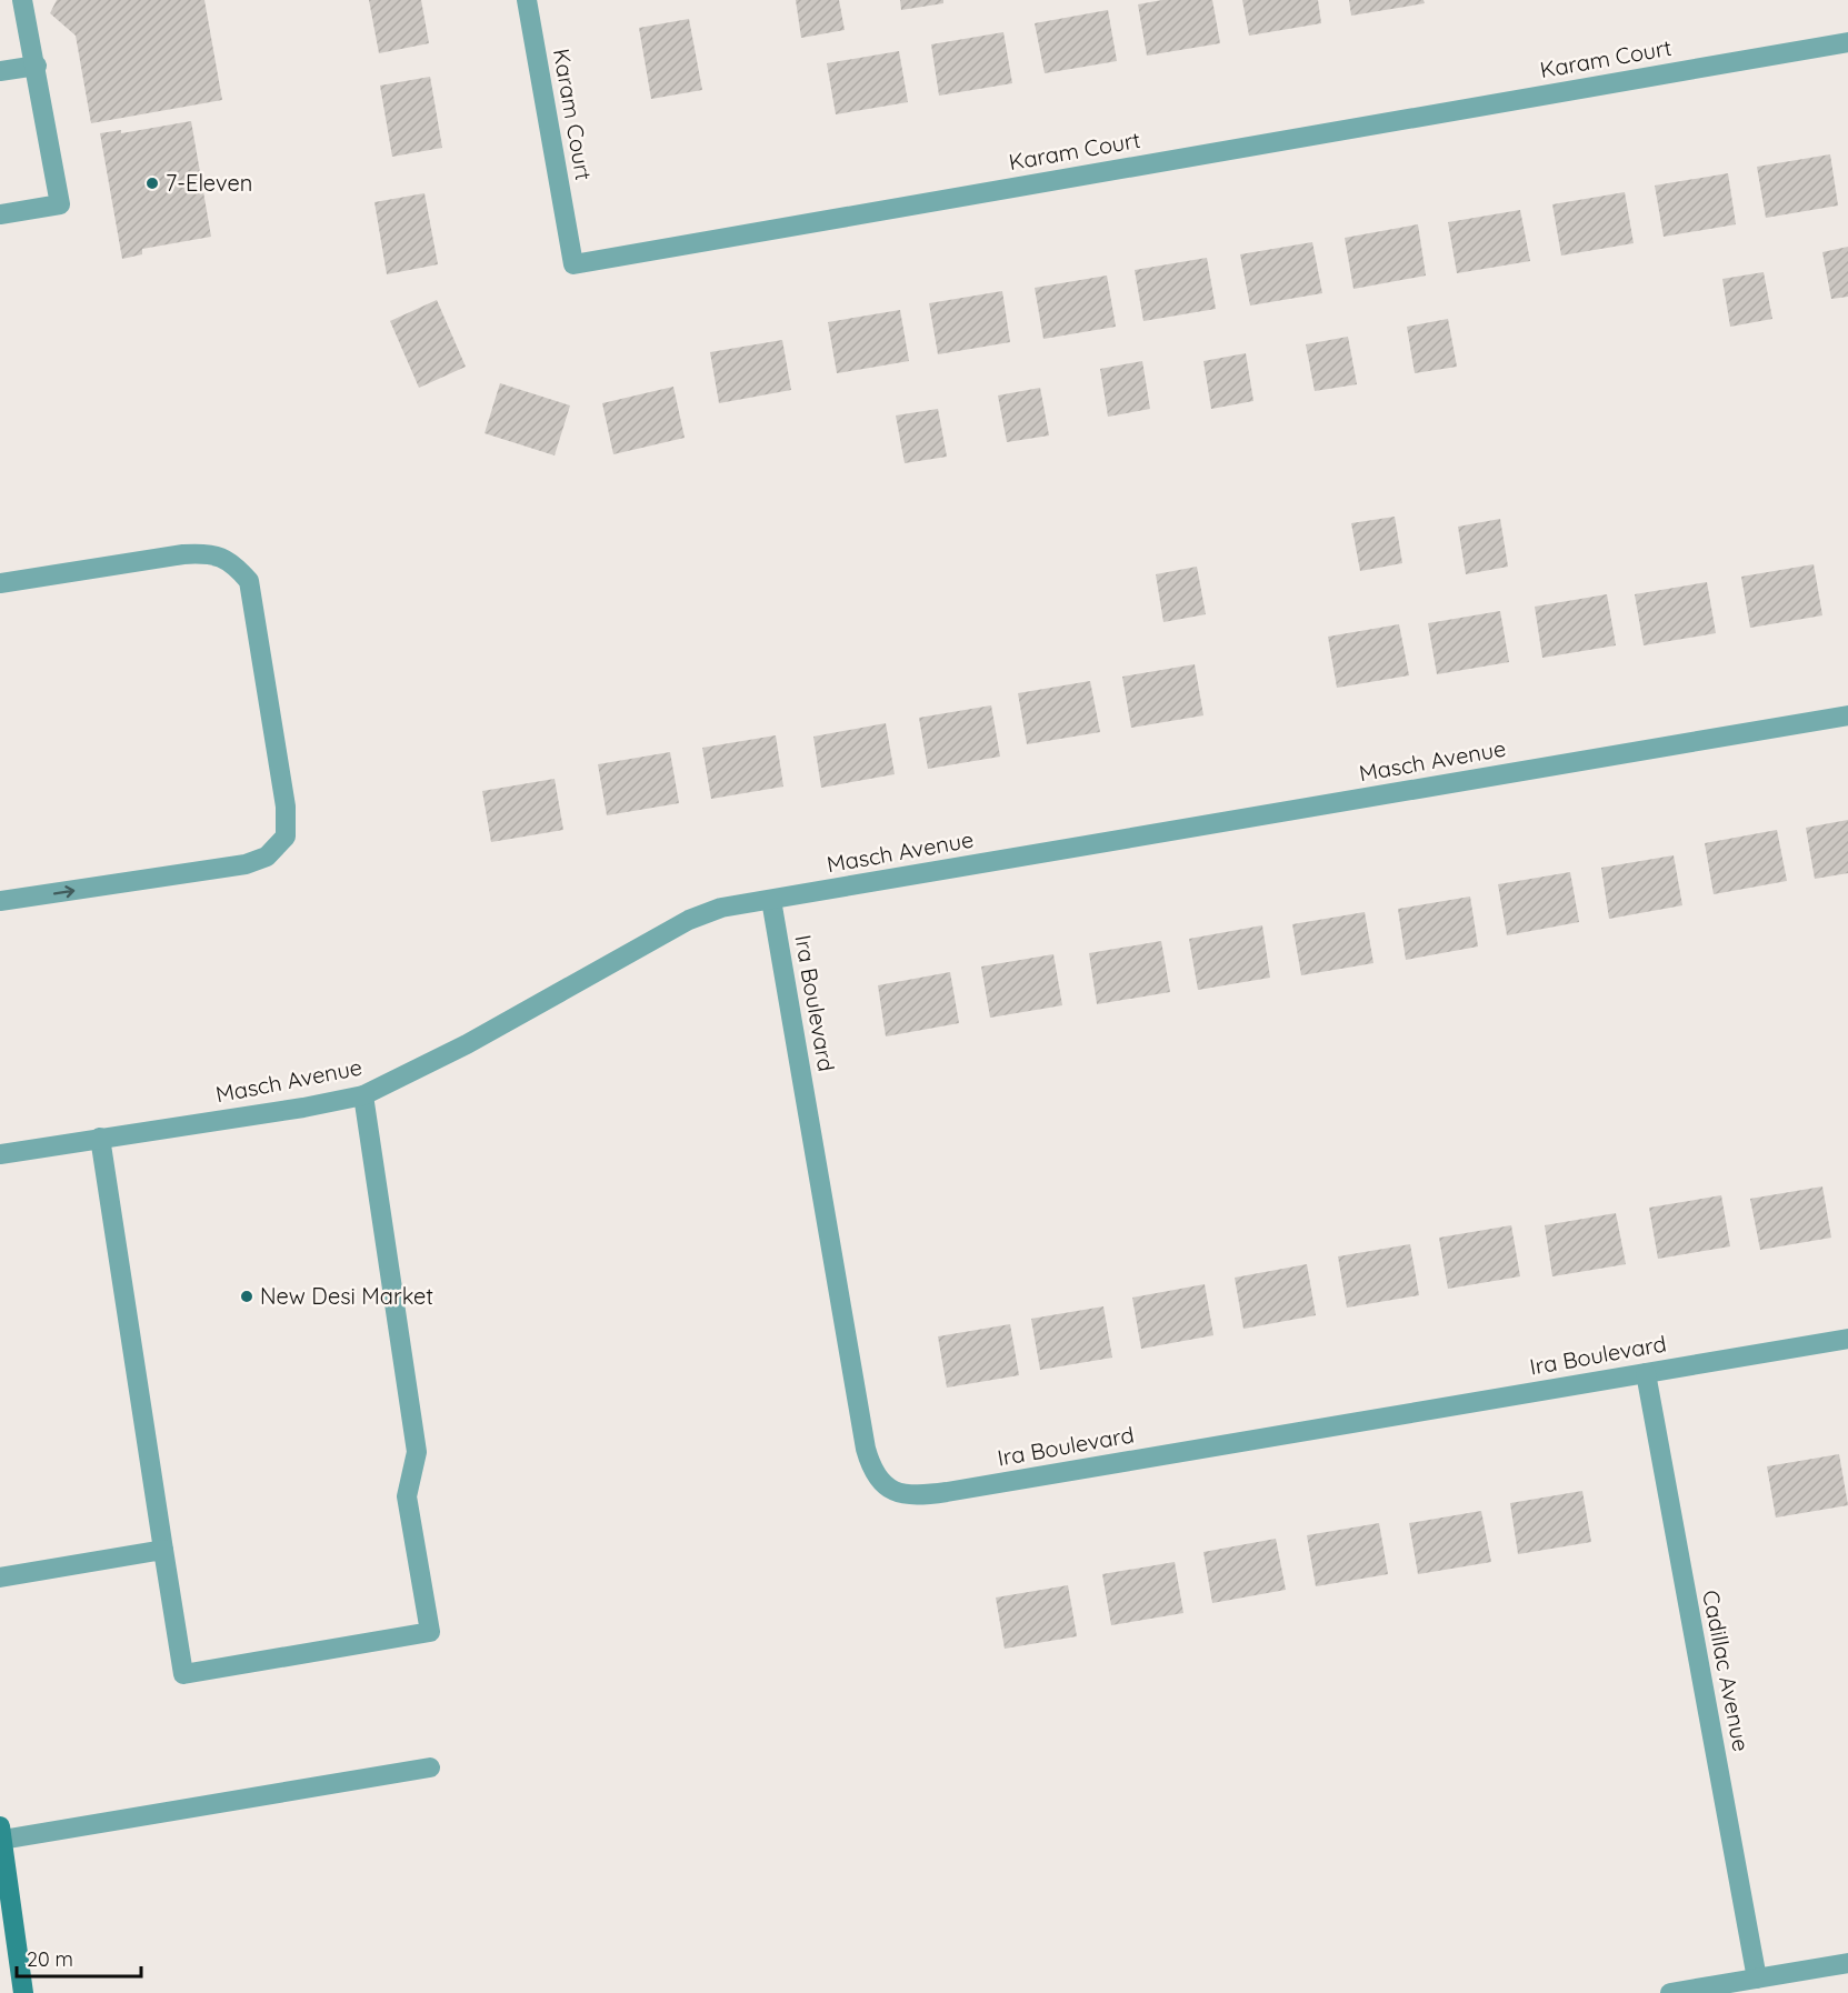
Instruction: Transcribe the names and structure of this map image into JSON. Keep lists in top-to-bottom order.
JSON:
{
  "streets": {
    "street": [
      "Karam Court",
      "Masch Avenue",
      "Ira Boulevard",
      "Cadillac Avenue"
    ]
  },
  "crossings": [
    ["Masch Avenue", "Ira Boulevard"],
    ["Ira Boulevard", "Cadillac Avenue"]
  ],
  "places": ["7-Eleven", "New Desi Market"],
  "scale_bar": "20 m"
}
